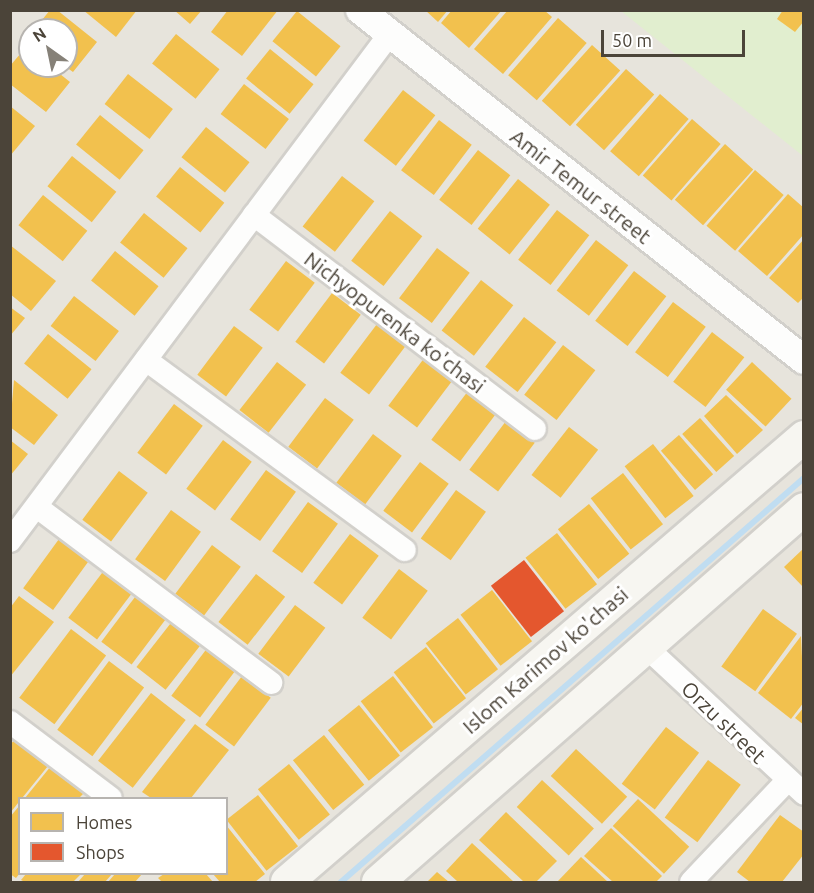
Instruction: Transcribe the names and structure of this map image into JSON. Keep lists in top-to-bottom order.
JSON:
{
  "streets": {
    "main road": ["Islom Karimov ko'chasi"],
    "street": ["Amir Temur street", "Nichyopurenka ko'chasi", "Orzu street"]
  },
  "legend": ["Homes", "Shops"],
  "scale_bar": "50 m",
  "north": "top left"
}
